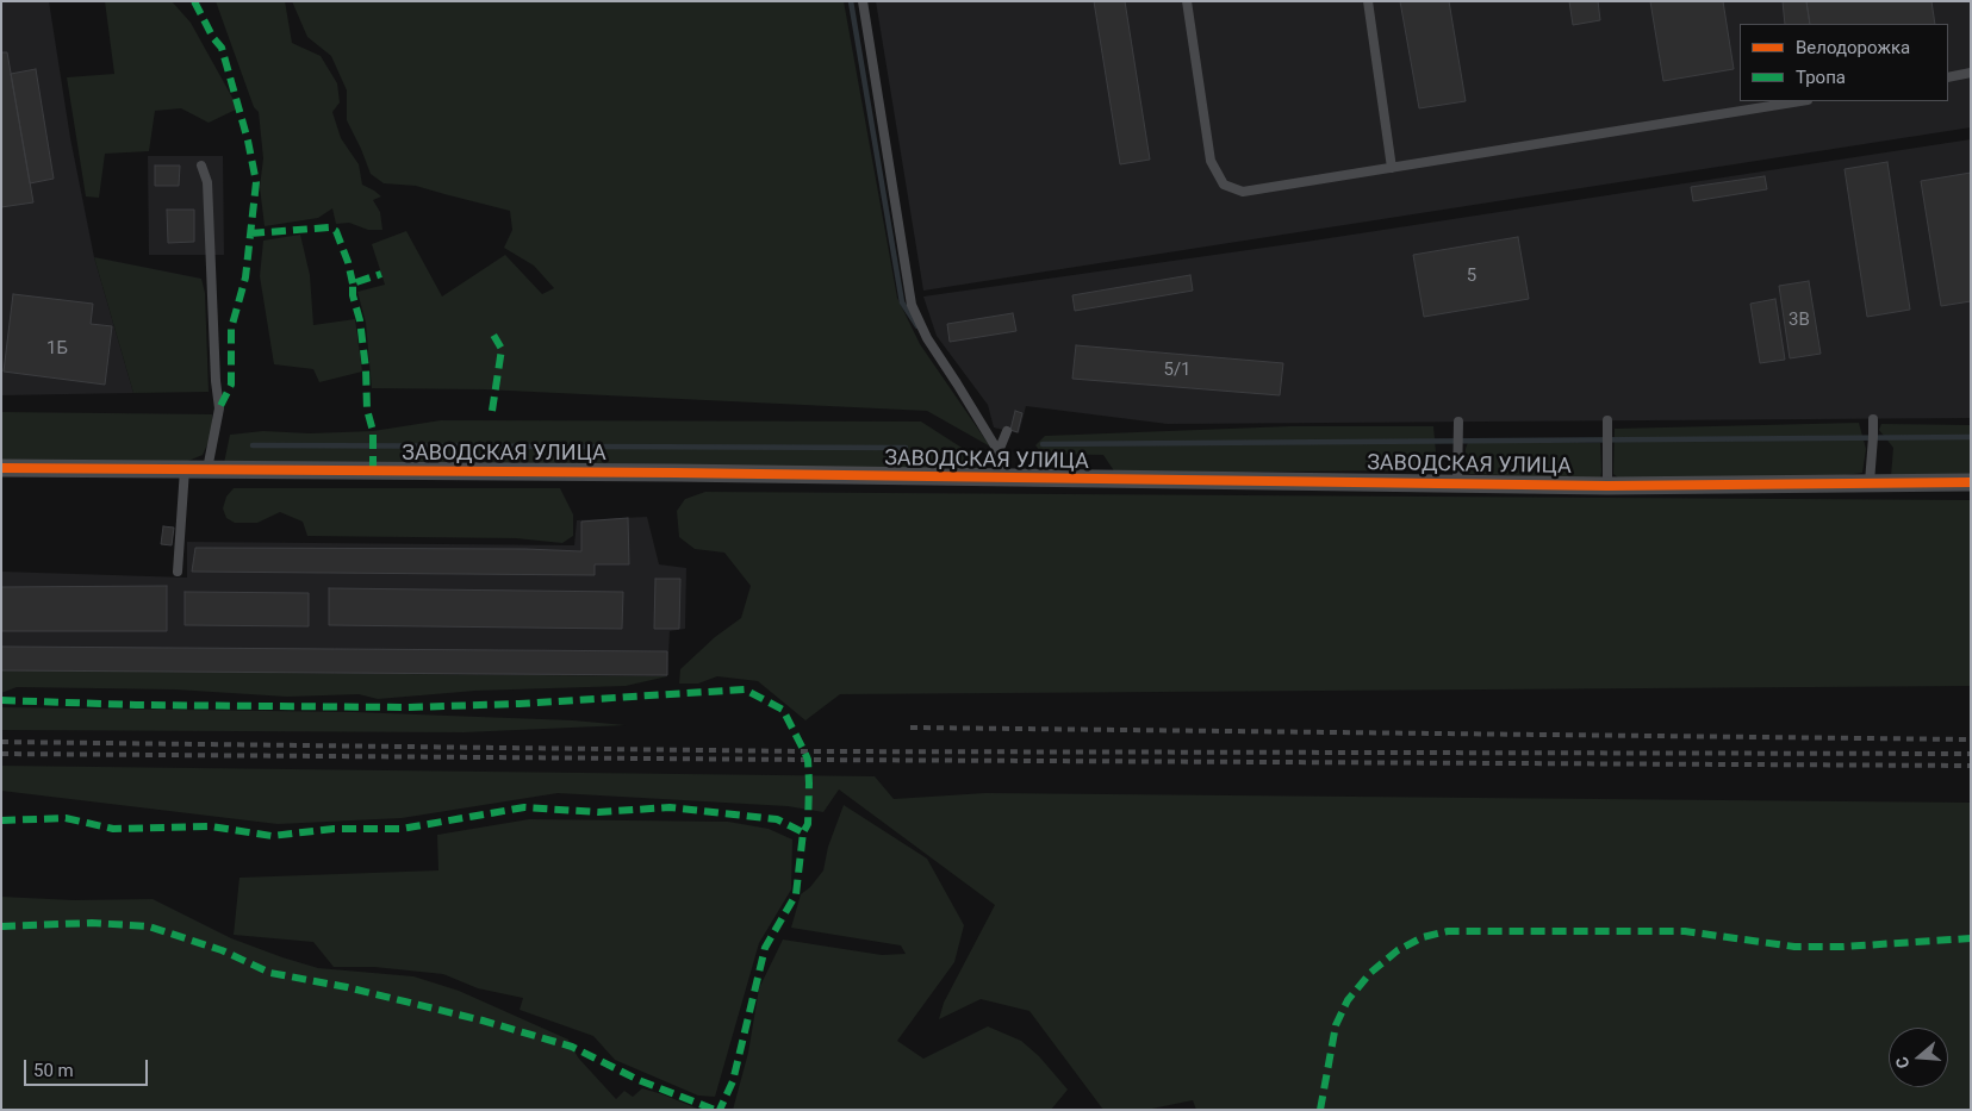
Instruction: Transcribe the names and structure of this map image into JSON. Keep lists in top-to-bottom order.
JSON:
{
  "streets": {
    "street": ["ЗАВОДСКАЯ УЛИЦА"]
  },
  "house_numbers": [
    "5",
    "3В",
    "1Б",
    "5/1"
  ],
  "legend": ["Велодорожка", "Тропа"],
  "scale_bar": "50 m",
  "north": "left"
}
